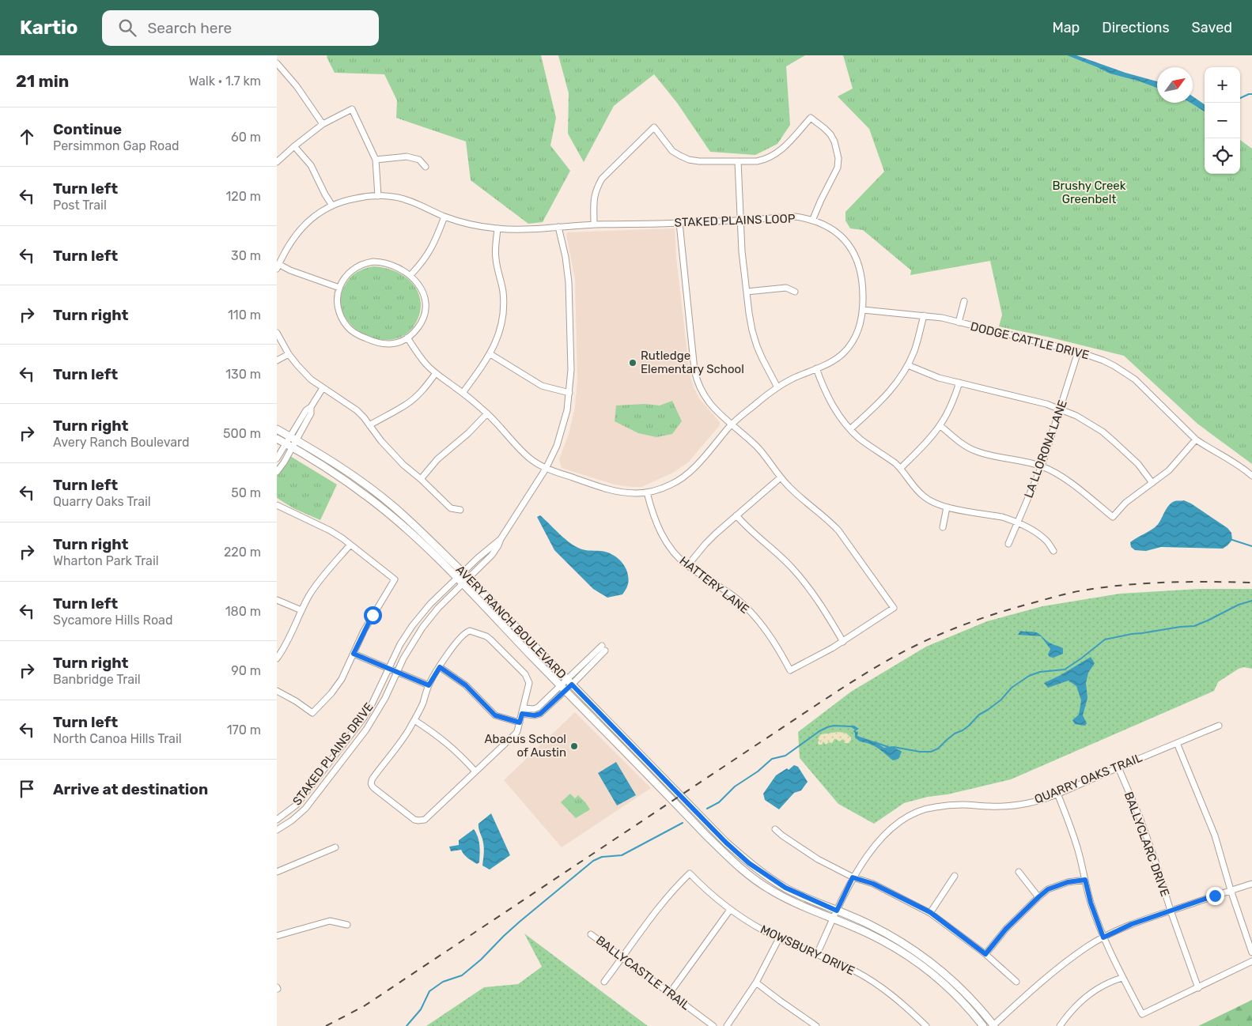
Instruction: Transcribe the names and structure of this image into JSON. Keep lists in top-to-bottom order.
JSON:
{
  "streets": {
    "main road": ["AVERY RANCH BOULEVARD"],
    "street": [
      "STAKED PLAINS LOOP",
      "DODGE CATTLE DRIVE",
      "LA LLORONA LANE",
      "HATTERY LANE",
      "STAKED PLAINS DRIVE",
      "QUARRY OAKS TRAIL",
      "BALLYCLARC DRIVE",
      "MOWSBURY DRIVE",
      "BALLYCASTLE TRAIL"
    ]
  },
  "crossings": [
    ["STAKED PLAINS LOOP", "DODGE CATTLE DRIVE"],
    ["STAKED PLAINS LOOP", "HATTERY LANE"],
    ["STAKED PLAINS LOOP", "STAKED PLAINS DRIVE"],
    ["DODGE CATTLE DRIVE", "LA LLORONA LANE"],
    ["AVERY RANCH BOULEVARD", "STAKED PLAINS DRIVE"],
    ["AVERY RANCH BOULEVARD", "QUARRY OAKS TRAIL"],
    ["QUARRY OAKS TRAIL", "BALLYCLARC DRIVE"],
    ["QUARRY OAKS TRAIL", "MOWSBURY DRIVE"],
    ["MOWSBURY DRIVE", "BALLYCASTLE TRAIL"]
  ],
  "parks": ["Brushy Creek Greenbelt"],
  "places": ["Rutledge Elementary School", "Abacus School of Austin"],
  "north": "top right",
  "page": {
    "header": "Kartio",
    "search": "Search here",
    "nav": ["Map", "Directions", "Saved"],
    "heading": ["21 min", "Walk · 1.7 km"],
    "map_buttons": ["+", "−"],
    "list": [
      ["Continue", "Persimmon Gap Road", "60 m"],
      ["Turn left", "Post Trail", "120 m"],
      ["Turn left", "30 m"],
      ["Turn right", "110 m"],
      ["Turn left", "130 m"],
      ["Turn right", "Avery Ranch Boulevard", "500 m"],
      ["Turn left", "Quarry Oaks Trail", "50 m"],
      ["Turn right", "Wharton Park Trail", "220 m"],
      ["Turn left", "Sycamore Hills Road", "180 m"],
      ["Turn right", "Banbridge Trail", "90 m"],
      ["Turn left", "North Canoa Hills Trail", "170 m"],
      "Arrive at destination"
    ]
  }
}
